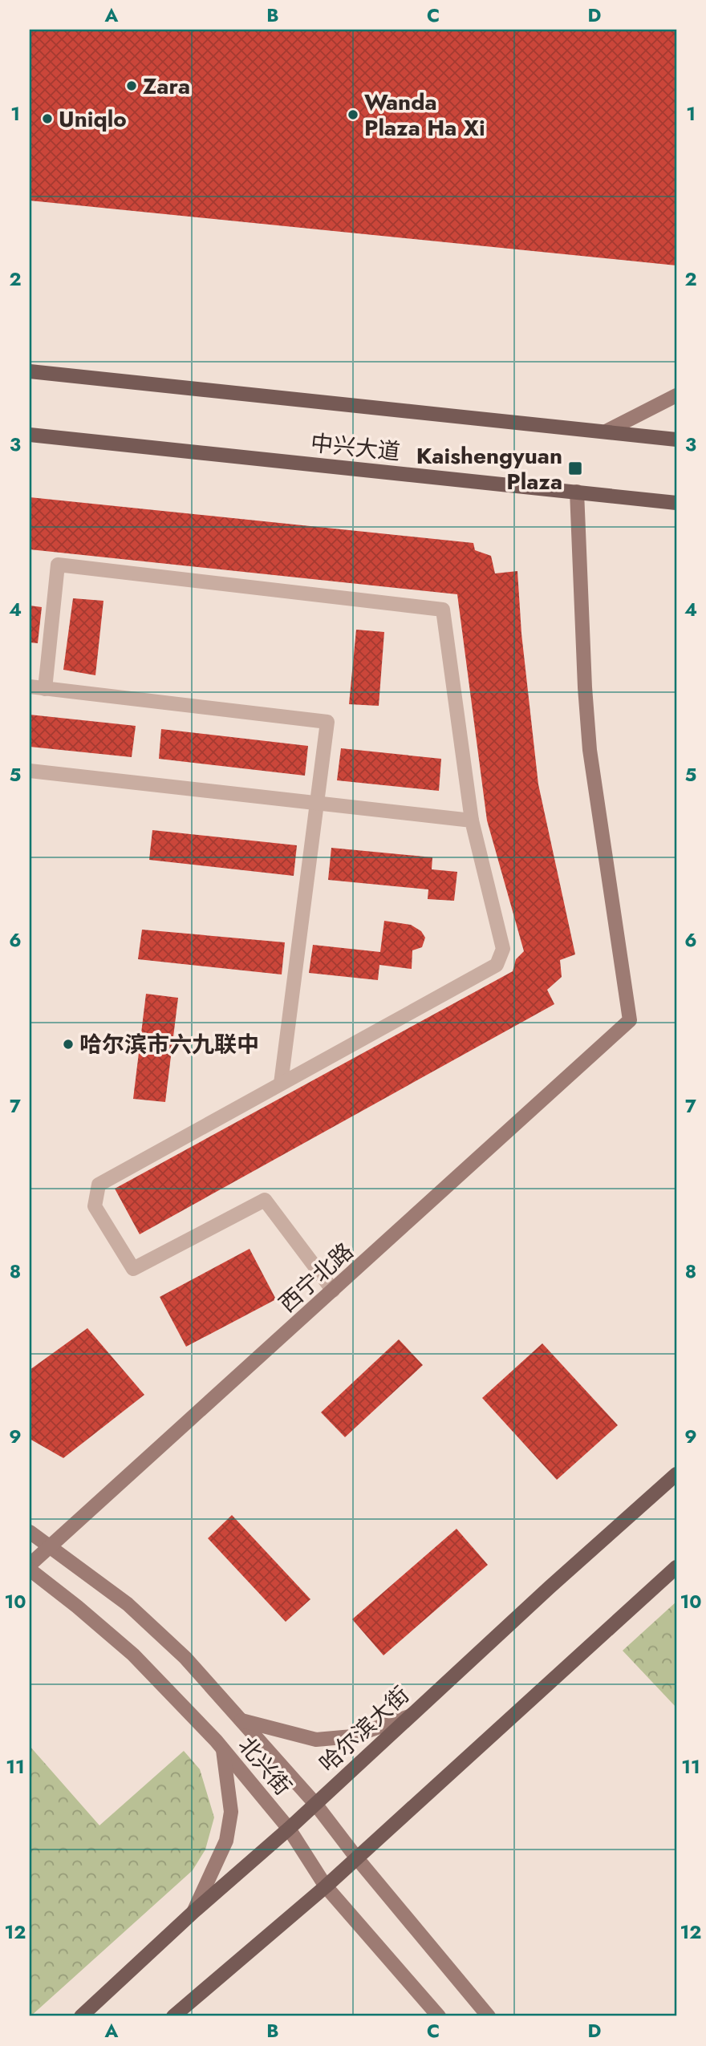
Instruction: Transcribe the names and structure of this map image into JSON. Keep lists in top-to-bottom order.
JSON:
{
  "streets": {
    "main road": [
      "中兴大道",
      "西宁北路",
      "哈尔滨大街",
      "北兴街"
    ]
  },
  "crossings": [
    ["中兴大道", "西宁北路"],
    ["西宁北路", "北兴街"],
    ["哈尔滨大街", "北兴街"]
  ],
  "places": {
    "other": [
      "Zara",
      "Wanda Plaza Ha Xi",
      "Uniqlo",
      "哈尔滨市六九联中"
    ],
    "transit": ["Kaishengyuan Plaza"]
  },
  "grid": {
    "columns": [
      "A",
      "B",
      "C",
      "D"
    ],
    "rows": [
      "1",
      "2",
      "3",
      "4",
      "5",
      "6",
      "7",
      "8",
      "9",
      "10",
      "11",
      "12"
    ]
  }
}
